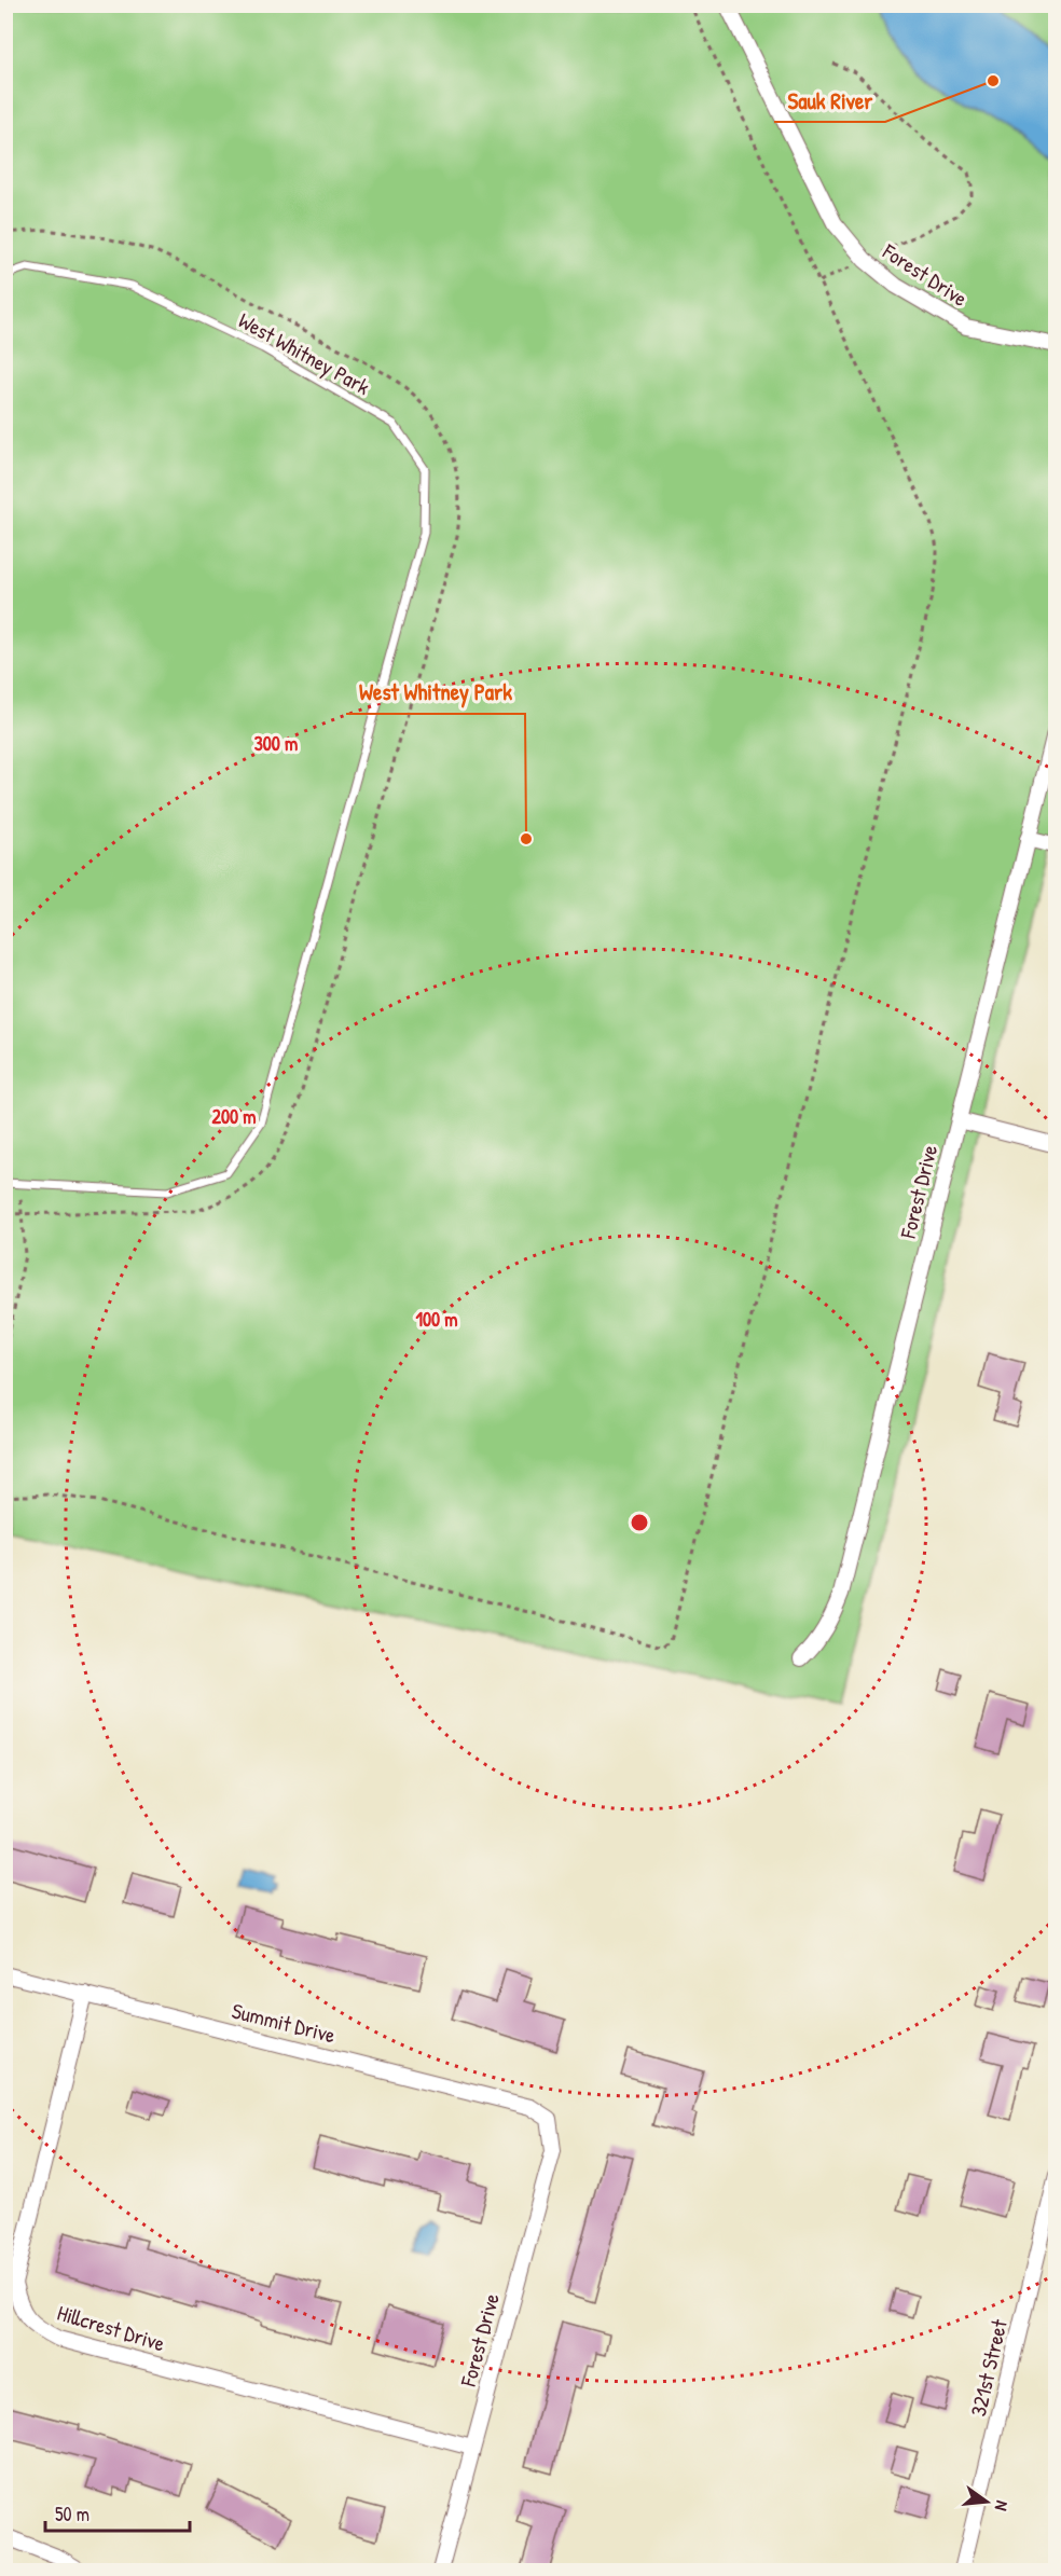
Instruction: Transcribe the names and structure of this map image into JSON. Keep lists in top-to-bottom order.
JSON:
{
  "streets": {
    "street": [
      "Forest Drive",
      "Summit Drive",
      "Hillcrest Drive",
      "321st Street"
    ],
    "lane": ["West Whitney Park"]
  },
  "crossings": [
    ["Forest Drive", "Summit Drive"],
    ["Forest Drive", "Hillcrest Drive"],
    ["Summit Drive", "Hillcrest Drive"]
  ],
  "places": ["Sauk River", "West Whitney Park"],
  "scale_bar": "50 m",
  "north": "right",
  "rings": ["300 m", "200 m", "100 m"]
}
